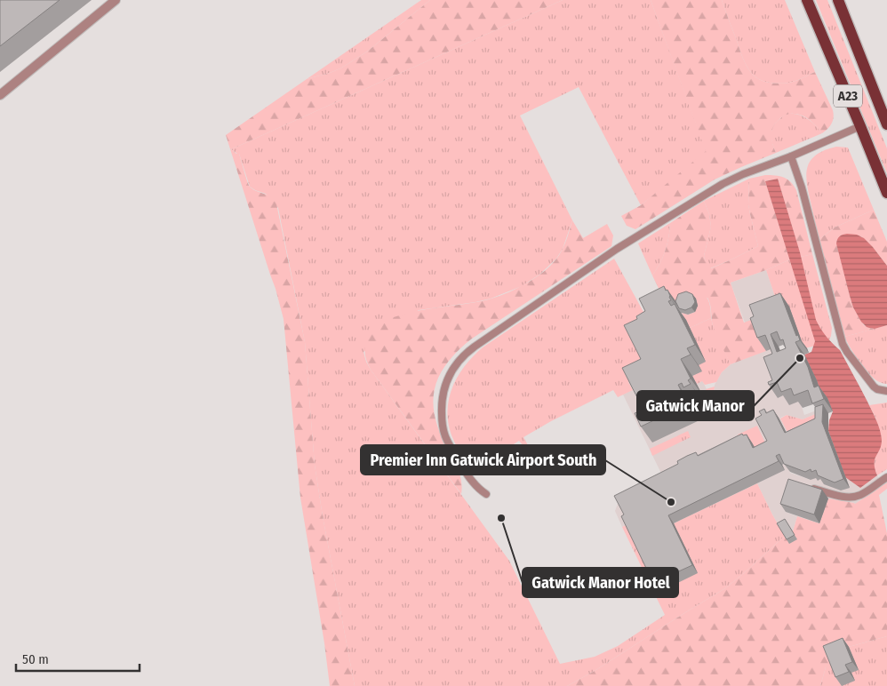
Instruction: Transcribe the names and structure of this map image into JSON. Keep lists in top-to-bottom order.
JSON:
{
  "streets": {
    "main road": ["A23"]
  },
  "places": ["Gatwick Manor", "Premier Inn Gatwick Airport South", "Gatwick Manor Hotel"],
  "scale_bar": "50 m"
}
